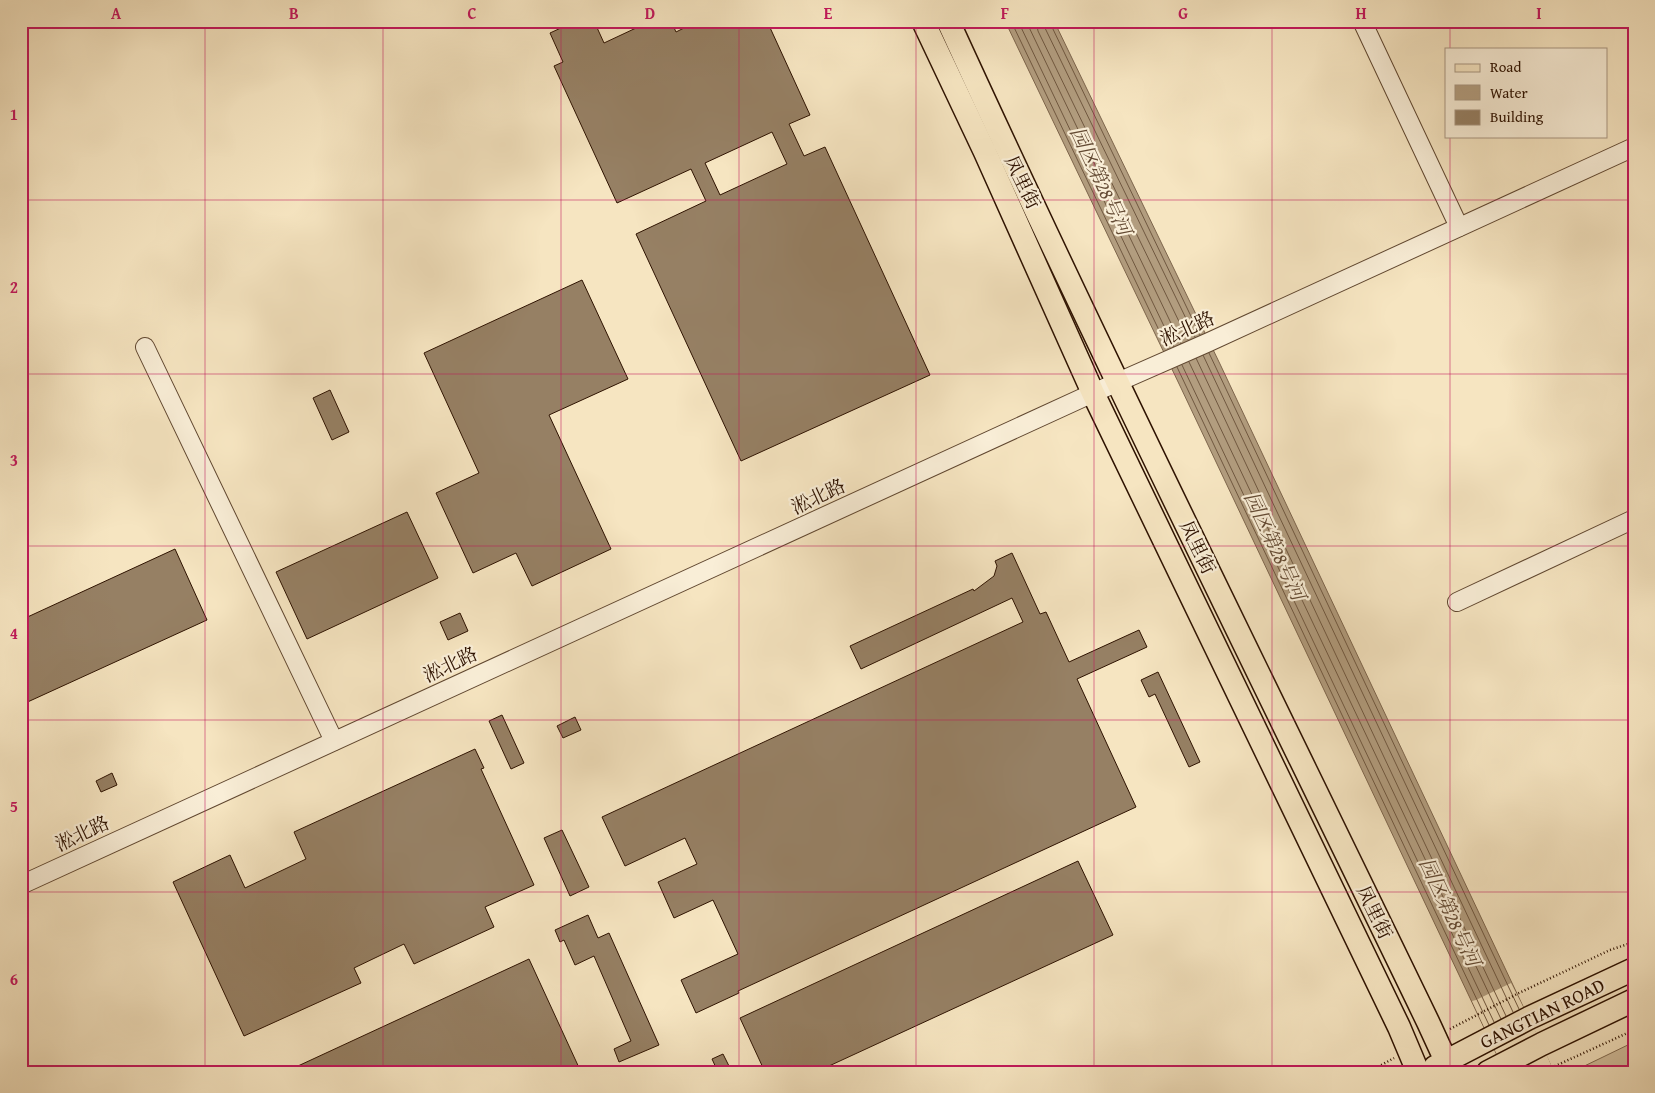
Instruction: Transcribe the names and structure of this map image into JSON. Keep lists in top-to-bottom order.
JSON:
{
  "streets": {
    "main road": ["凤里街", "GANGTIAN ROAD"],
    "street": ["淞北路"]
  },
  "crossings": [
    ["凤里街", "淞北路"],
    ["凤里街", "GANGTIAN ROAD"]
  ],
  "water": ["园区第28号河"],
  "legend": ["Road", "Water", "Building"],
  "grid": {
    "columns": [
      "A",
      "B",
      "C",
      "D",
      "E",
      "F",
      "G",
      "H",
      "I"
    ],
    "rows": [
      "1",
      "2",
      "3",
      "4",
      "5",
      "6"
    ]
  }
}
